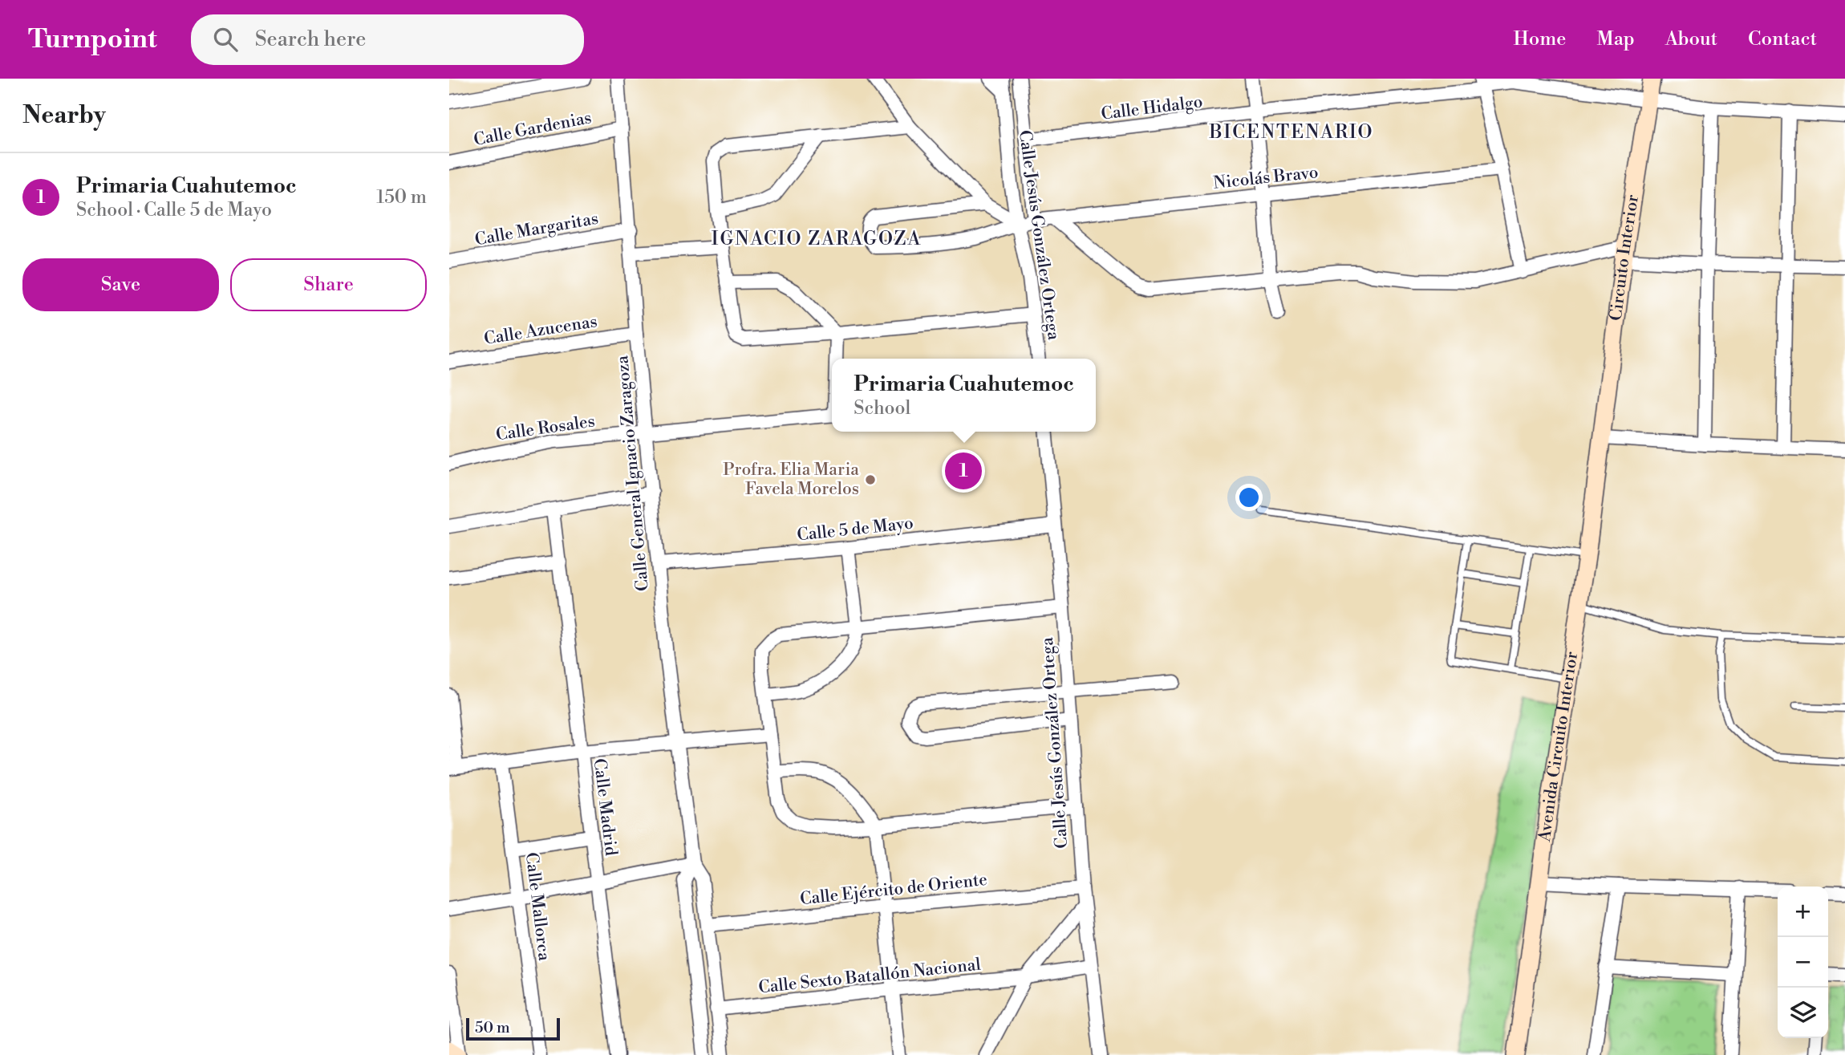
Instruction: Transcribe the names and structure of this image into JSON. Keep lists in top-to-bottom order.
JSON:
{
  "streets": {
    "main road": ["Circuito Interior", "Avenida Circuito Interior"],
    "street": [
      "Calle Hidalgo",
      "Calle Gardenias",
      "Nicolás Bravo",
      "Calle Margaritas",
      "Calle Jesús González Ortega",
      "Calle Azucenas",
      "Calle Rosales",
      "Calle General Ignacio Zaragoza",
      "Calle 5 de Mayo",
      "Calle Madrid",
      "Calle Ejército de Oriente",
      "Calle Mallorca",
      "Calle Sexto Batallón Nacional"
    ]
  },
  "crossings": [
    ["Calle Hidalgo", "Calle Jesús González Ortega"],
    ["Calle Hidalgo", "Circuito Interior"],
    ["Calle Gardenias", "Calle General Ignacio Zaragoza"],
    ["Nicolás Bravo", "Calle Jesús González Ortega"],
    ["Calle Margaritas", "Calle General Ignacio Zaragoza"],
    ["Calle Jesús González Ortega", "Calle 5 de Mayo"],
    ["Calle Jesús González Ortega", "Calle Ejército de Oriente"],
    ["Calle Jesús González Ortega", "Calle Sexto Batallón Nacional"],
    ["Circuito Interior", "Avenida Circuito Interior"],
    ["Calle Azucenas", "Calle General Ignacio Zaragoza"],
    ["Calle Rosales", "Calle General Ignacio Zaragoza"],
    ["Calle General Ignacio Zaragoza", "Calle 5 de Mayo"],
    ["Calle General Ignacio Zaragoza", "Calle Ejército de Oriente"],
    ["Calle General Ignacio Zaragoza", "Calle Sexto Batallón Nacional"]
  ],
  "districts": ["BICENTENARIO", "IGNACIO ZARAGOZA"],
  "places": ["Profra. Elia Maria Favela Morelos"],
  "scale_bar": "50 m",
  "page": {
    "header": "Turnpoint",
    "search": "Search here",
    "nav": [
      "Home",
      "Map",
      "About",
      "Contact"
    ],
    "heading": "Nearby",
    "list": [
      {
        "mark": "1",
        "name": "Primaria Cuahutemoc",
        "note": "School · Calle 5 de Mayo",
        "value": "150 m"
      }
    ],
    "buttons": ["Save", "Share"],
    "popup": ["Primaria Cuahutemoc", "School"],
    "pins": "1",
    "map_buttons": ["+", "−"],
    "scale": "50 m"
  }
}
